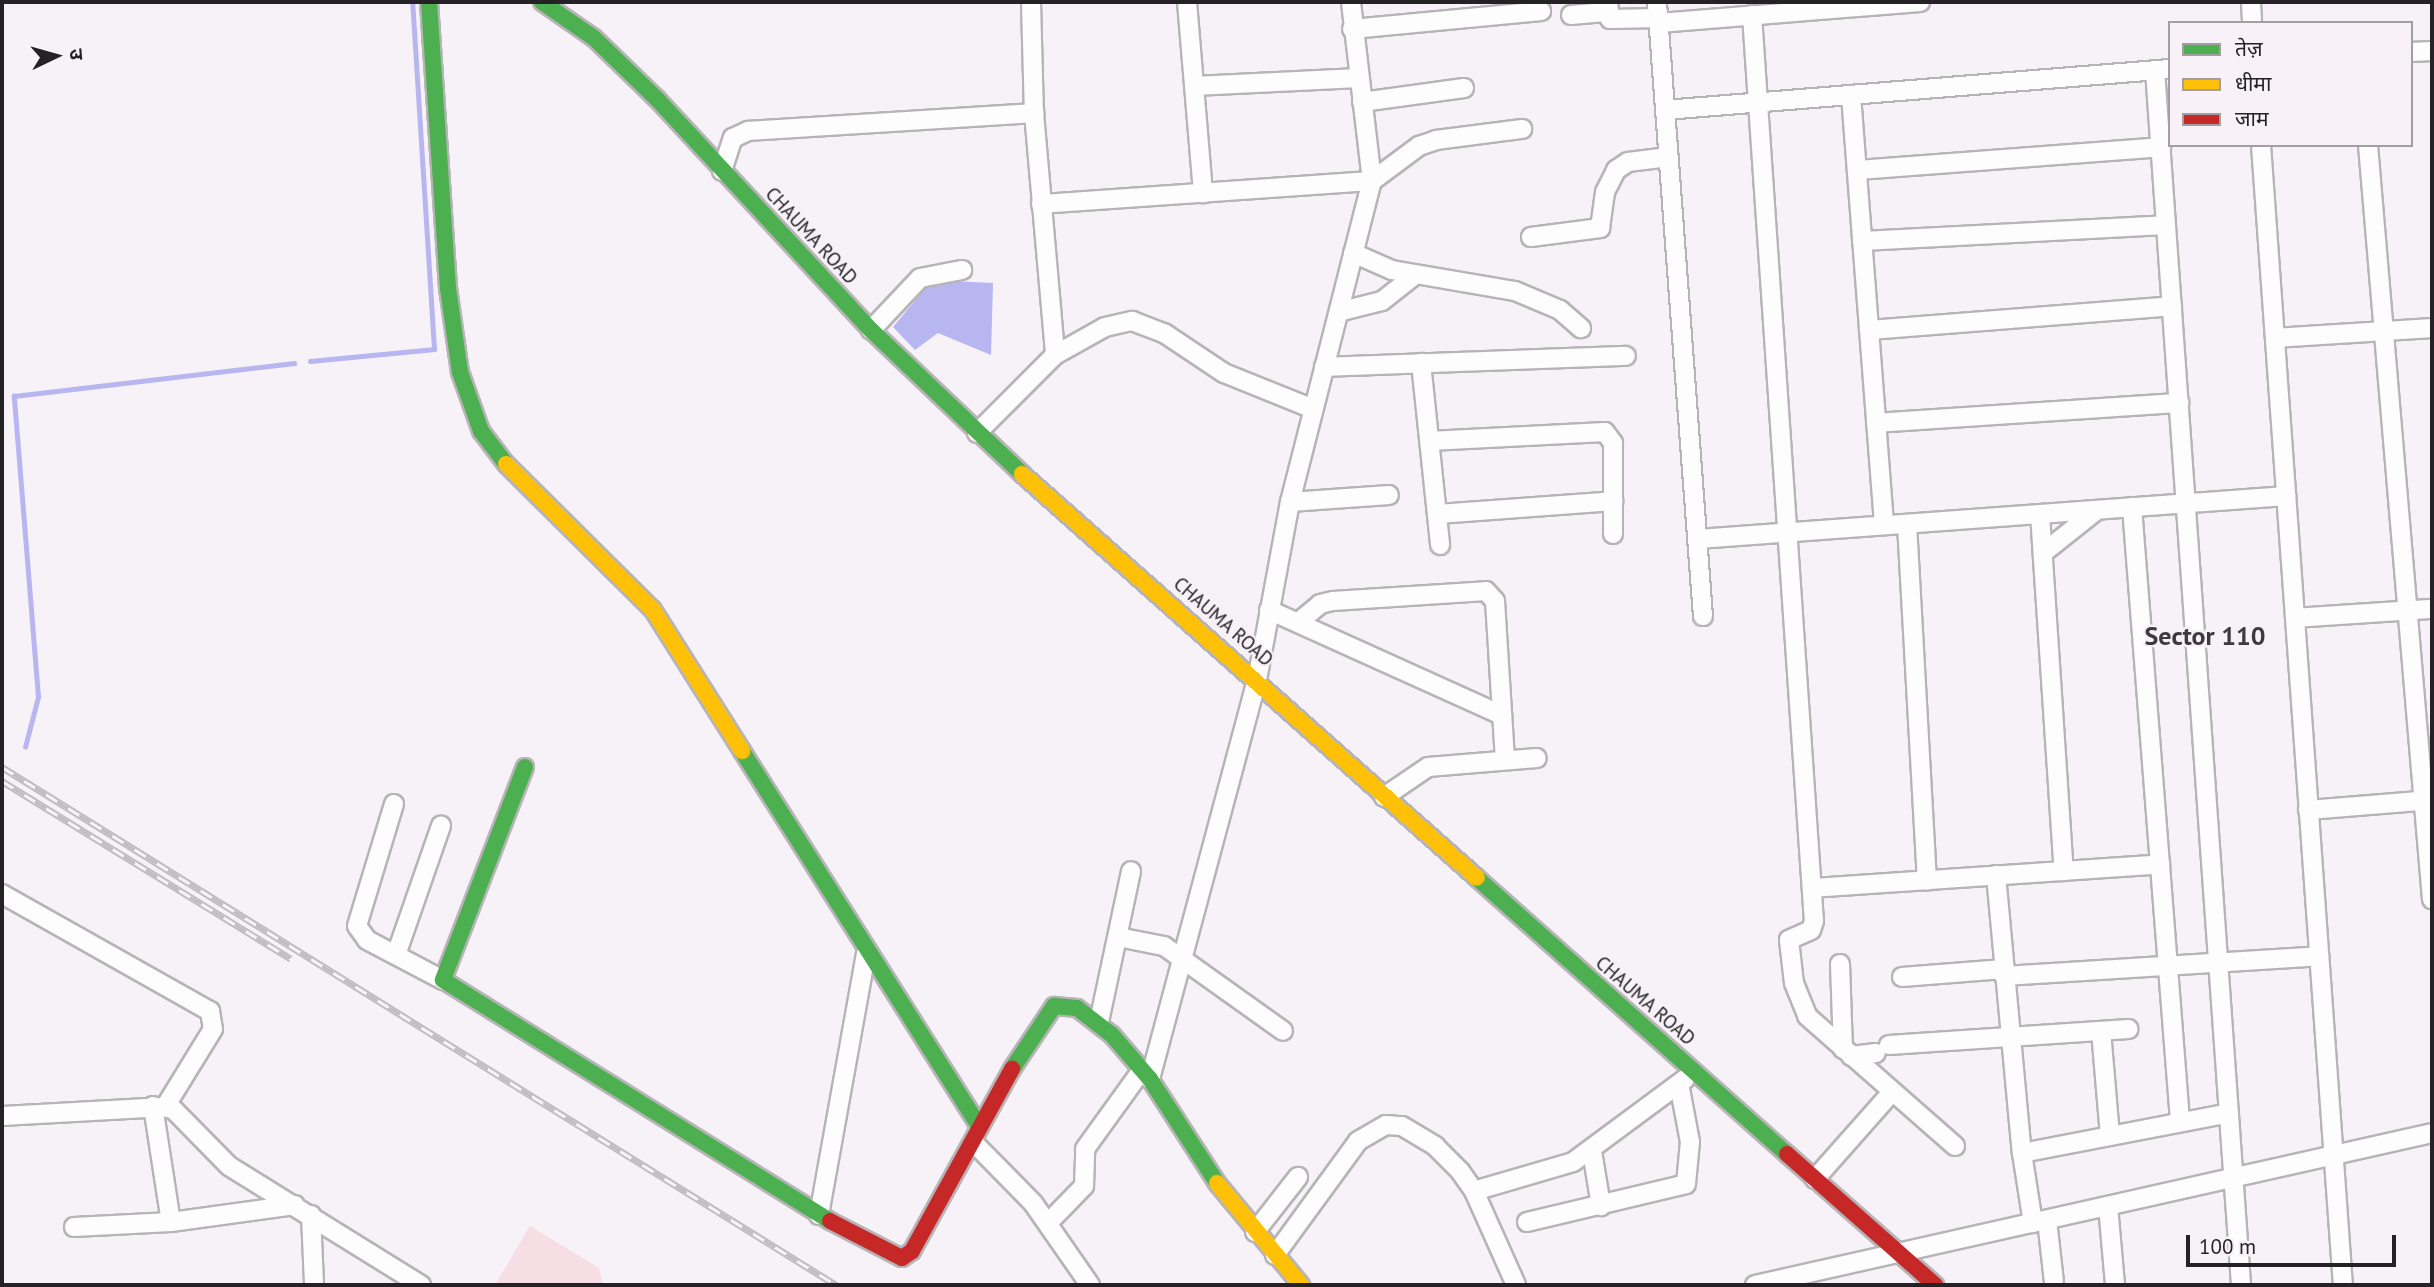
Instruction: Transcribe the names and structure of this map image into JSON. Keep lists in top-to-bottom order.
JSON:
{
  "streets": {
    "street": ["CHAUMA ROAD"]
  },
  "districts": ["Sector 110"],
  "legend": ["तेज़", "धीमा", "जाम"],
  "scale_bar": "100 m",
  "north": "right"
}
